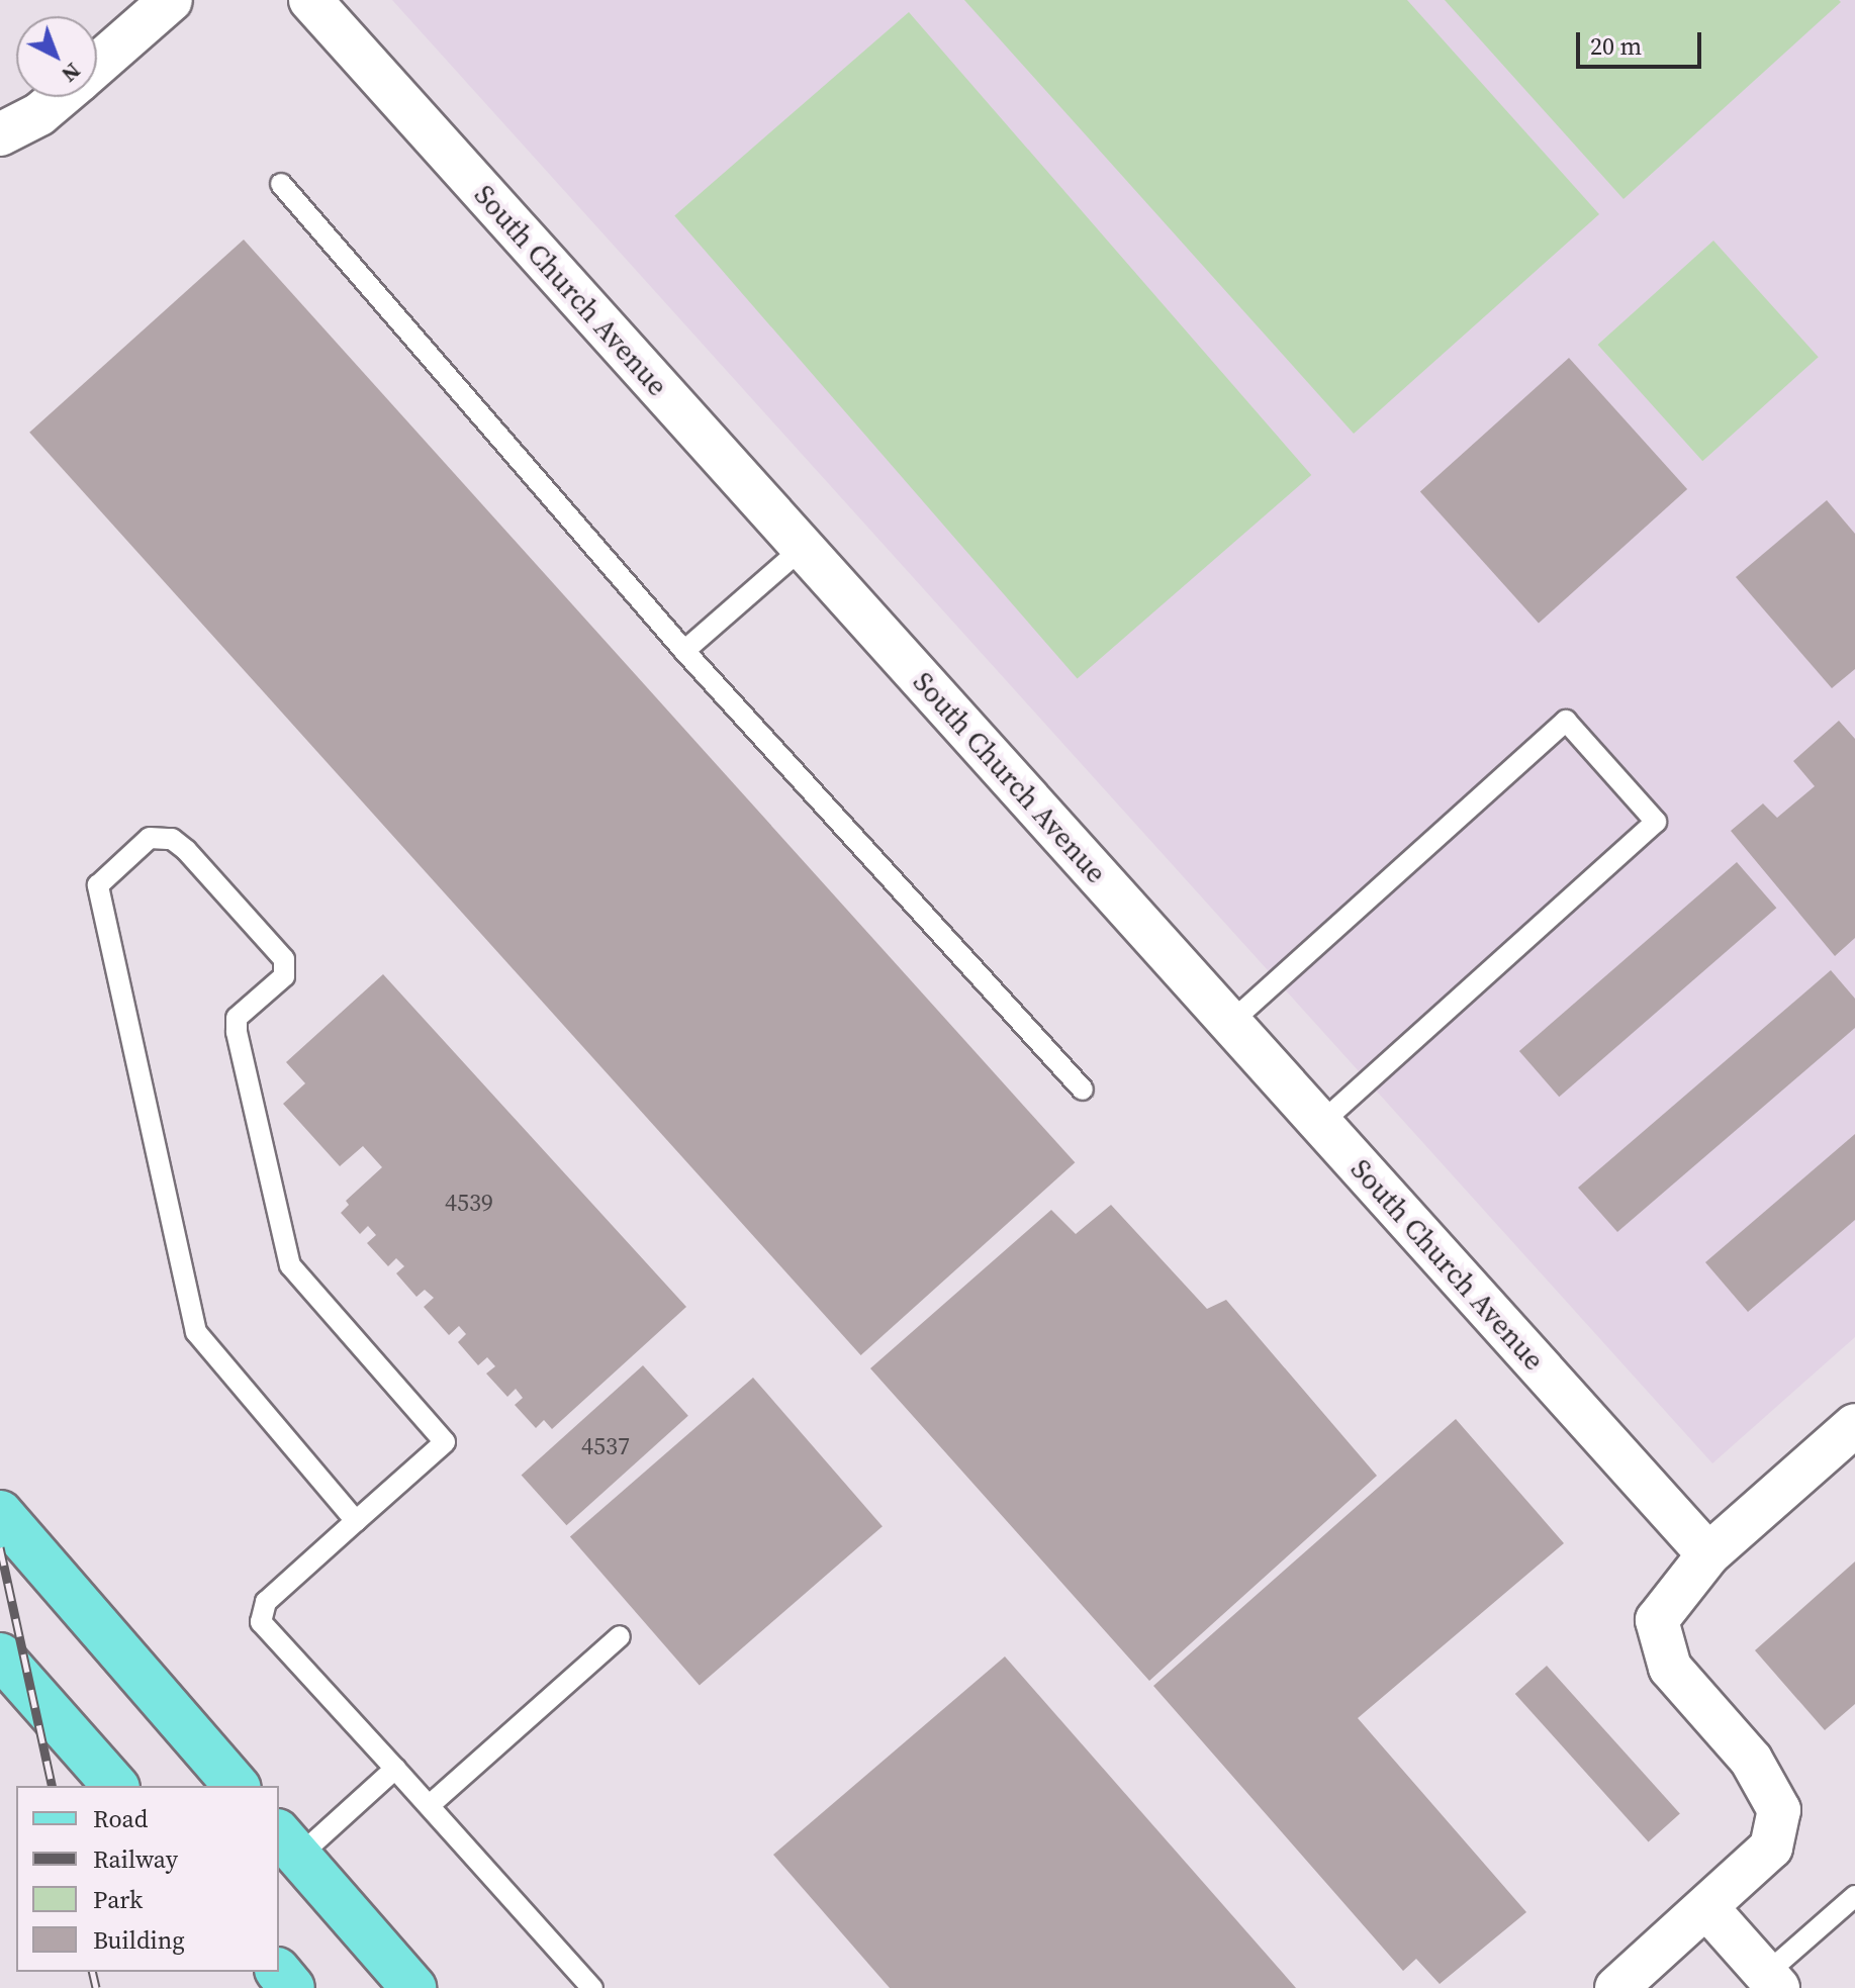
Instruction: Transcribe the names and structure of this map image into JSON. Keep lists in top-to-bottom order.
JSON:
{
  "streets": {
    "street": ["South Church Avenue"]
  },
  "house_numbers": ["4539", "4537"],
  "legend": [
    "Road",
    "Railway",
    "Park",
    "Building"
  ],
  "scale_bar": "20 m",
  "north": "bottom right"
}
